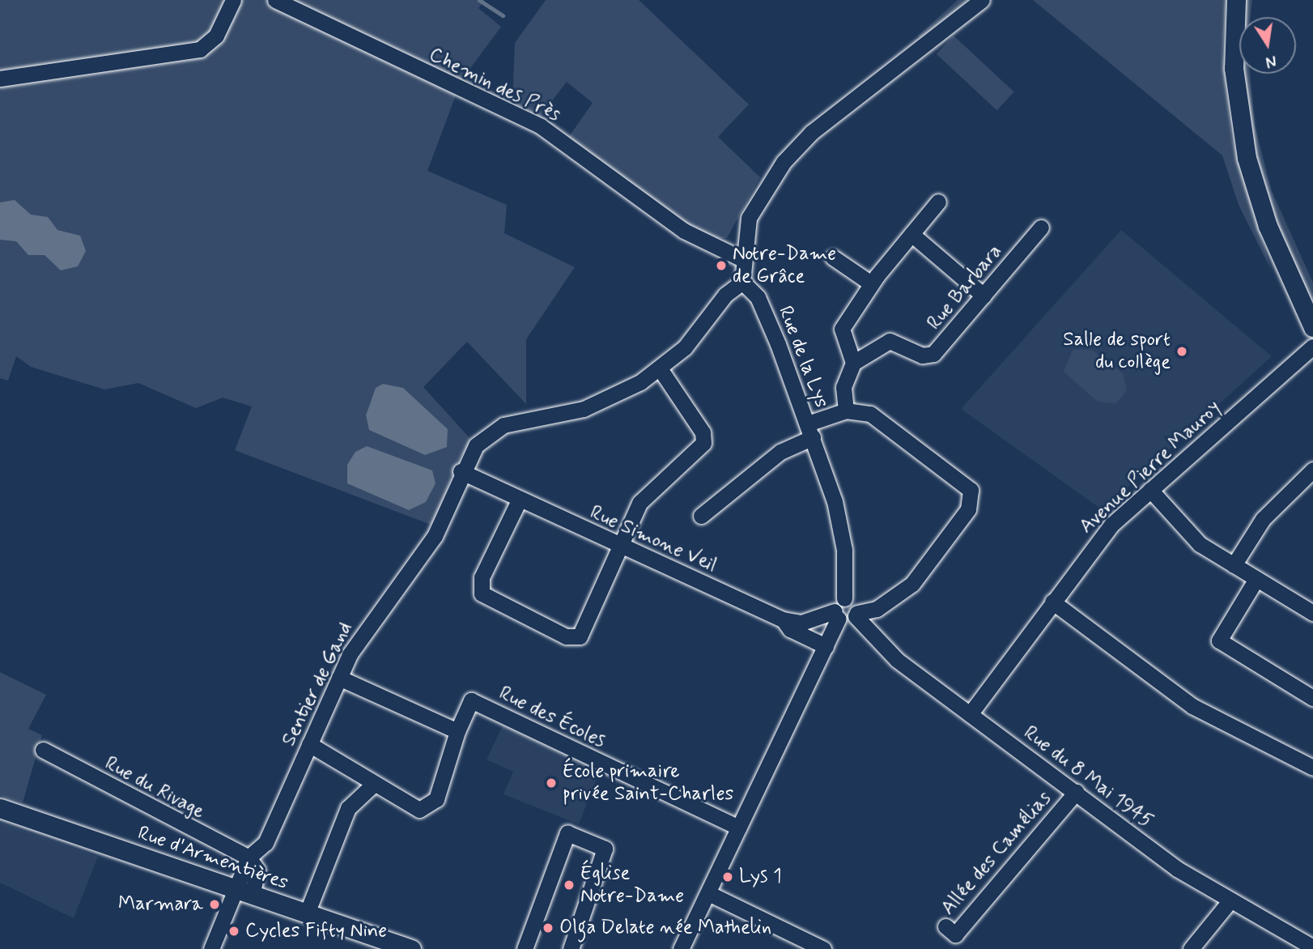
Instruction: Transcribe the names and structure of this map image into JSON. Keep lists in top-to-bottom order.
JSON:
{
  "streets": {
    "main road": ["Rue d'Armentières"],
    "street": [
      "Chemin des Près",
      "Rue Barbara",
      "Rue de la Lys",
      "Avenue Pierre Mauroy",
      "Rue Simone Veil",
      "Sentier de Gand",
      "Rue des Écoles",
      "Rue du 8 Mai 1945",
      "Rue du Rivage",
      "Allée des Camélias"
    ]
  },
  "crossings": [
    ["Rue de la Lys", "Sentier de Gand"],
    ["Rue de la Lys", "Rue du 8 Mai 1945"],
    ["Avenue Pierre Mauroy", "Rue du 8 Mai 1945"],
    ["Rue Simone Veil", "Sentier de Gand"],
    ["Rue Simone Veil", "Rue du 8 Mai 1945"],
    ["Sentier de Gand", "Rue du Rivage"],
    ["Rue du 8 Mai 1945", "Allée des Camélias"]
  ],
  "places": [
    "Notre-Dame de Grâce",
    "Salle de sport du collège",
    "École primaire privée Saint-Charles",
    "Lys 1",
    "Église Notre-Dame",
    "Marmara",
    "Olga Delate née Mathelin",
    "Cycles Fifty Nine"
  ],
  "north": "bottom"
}
